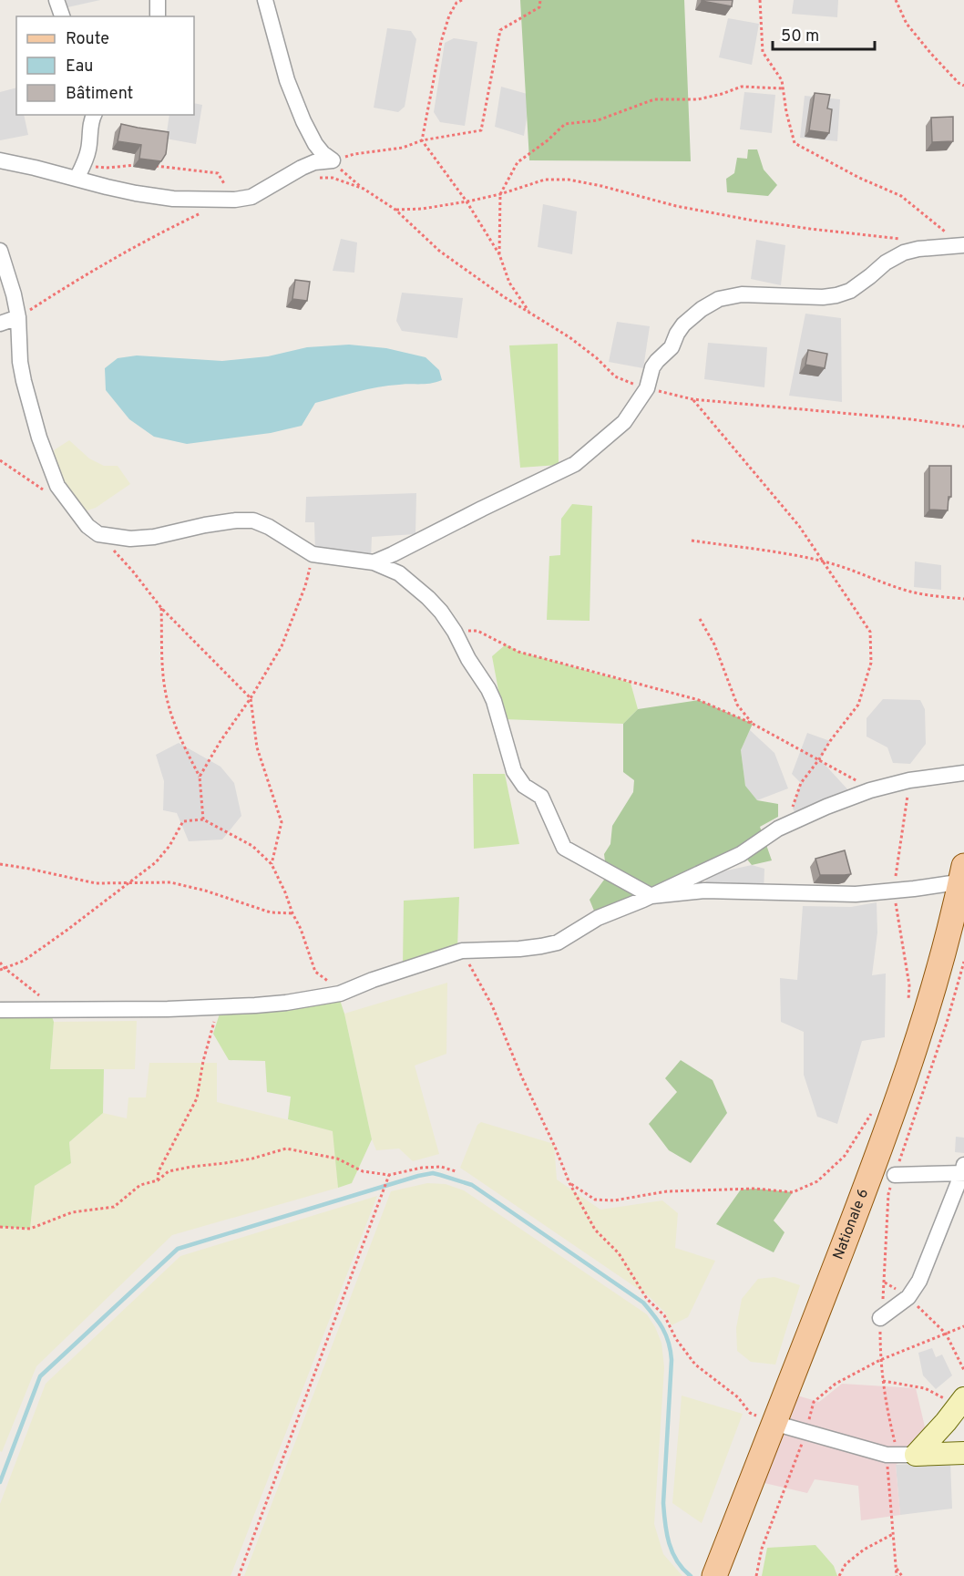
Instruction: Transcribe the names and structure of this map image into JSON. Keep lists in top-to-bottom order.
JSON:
{
  "streets": {
    "main road": ["Nationale 6"]
  },
  "legend": ["Route", "Eau", "Bâtiment"],
  "scale_bar": "50 m"
}
